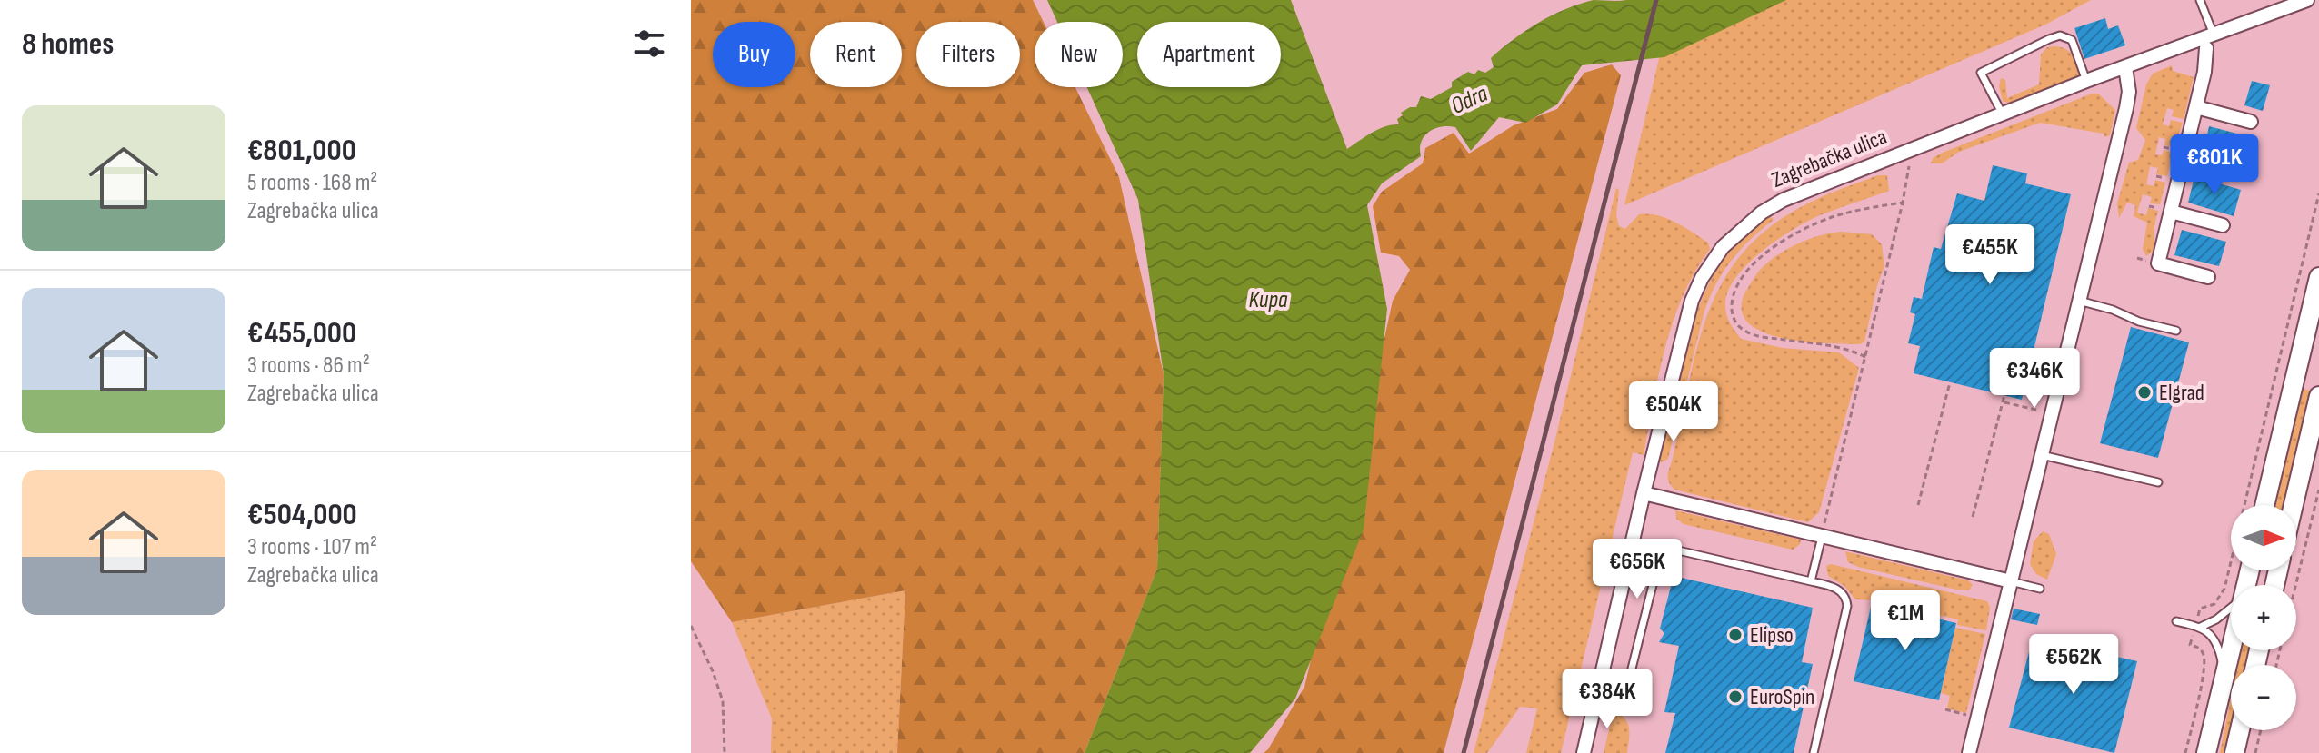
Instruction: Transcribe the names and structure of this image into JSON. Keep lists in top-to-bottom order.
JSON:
{
  "streets": {
    "street": ["Zagrebačka ulica"]
  },
  "water": ["Odra", "Kupa"],
  "places": ["Elgrad", "Elipso", "EuroSpin"],
  "north": "right",
  "page": {
    "heading": "8 homes",
    "chip": [
      "Buy",
      "Rent",
      "Filters",
      "New",
      "Apartment"
    ],
    "list": [
      {
        "name": "€801,000",
        "note": "5 rooms · 168 m² · Zagrebačka ulica"
      },
      {
        "name": "€455,000",
        "note": "3 rooms · 86 m² · Zagrebačka ulica"
      },
      {
        "name": "€504,000",
        "note": "3 rooms · 107 m² · Zagrebačka ulica"
      }
    ],
    "price": [
      "€801K",
      "€455K",
      "€346K",
      "€504K",
      "€656K",
      "€1M",
      "€562K",
      "€384K"
    ],
    "map_buttons": ["+", "−"]
  }
}
